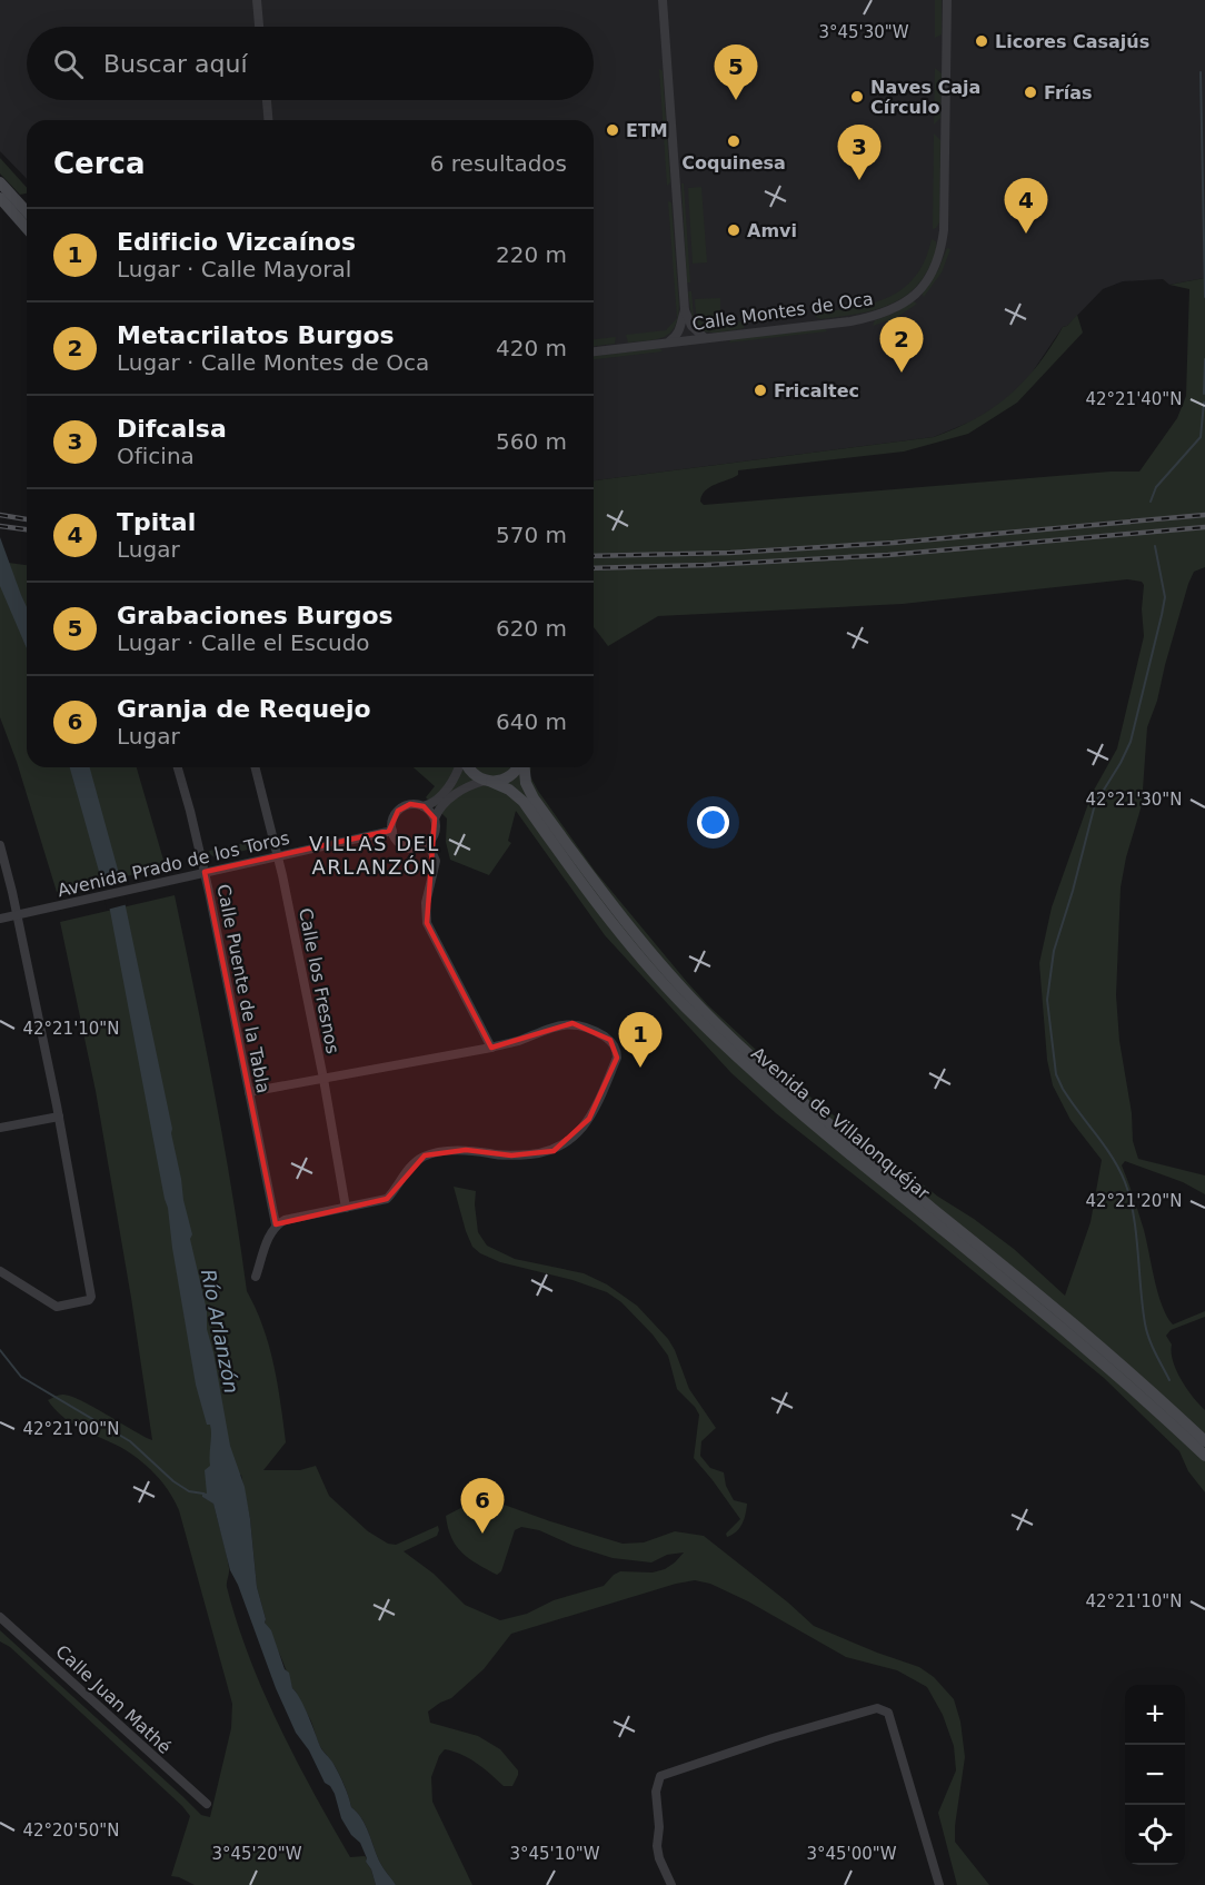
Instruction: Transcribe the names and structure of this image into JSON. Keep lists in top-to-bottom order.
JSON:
{
  "streets": {
    "street": [
      "Calle Montes de Oca",
      "Avenida Prado de los Toros",
      "Calle los Fresnos",
      "Calle Puente de la Tabla",
      "Avenida de Villalonquéjar",
      "Calle Juan Mathé"
    ]
  },
  "crossings": [
    ["Avenida Prado de los Toros", "Calle los Fresnos"],
    ["Avenida Prado de los Toros", "Calle Puente de la Tabla"]
  ],
  "districts": ["VILLAS DEL ARLANZÓN"],
  "water": ["Río Arlanzón"],
  "places": [
    "Licores Casajús",
    "Frías",
    "Naves Caja Círculo",
    "ETM",
    "Coquinesa",
    "Amvi",
    "Fricaltec"
  ],
  "page": {
    "search": "Buscar aquí",
    "pins": [
      "5",
      "3",
      "4",
      "2",
      "1",
      "6"
    ],
    "heading": ["Cerca", "6 resultados"],
    "list": [
      {
        "mark": "1",
        "name": "Edificio Vizcaínos",
        "note": "Lugar · Calle Mayoral",
        "value": "220 m"
      },
      {
        "mark": "2",
        "name": "Metacrilatos Burgos",
        "note": "Lugar · Calle Montes de Oca",
        "value": "420 m"
      },
      {
        "mark": "3",
        "name": "Difcalsa",
        "note": "Oficina",
        "value": "560 m"
      },
      {
        "mark": "4",
        "name": "Tpital",
        "note": "Lugar",
        "value": "570 m"
      },
      {
        "mark": "5",
        "name": "Grabaciones Burgos",
        "note": "Lugar · Calle el Escudo",
        "value": "620 m"
      },
      {
        "mark": "6",
        "name": "Granja de Requejo",
        "note": "Lugar",
        "value": "640 m"
      }
    ],
    "map_buttons": ["+", "−"]
  },
  "coordinates": [
    "3°45'30\"W",
    "42°21'40\"N",
    "42°21'30\"N",
    "42°21'10\"N",
    "42°21'20\"N",
    "42°21'00\"N",
    "42°20'50\"N",
    "3°45'20\"W",
    "3°45'10\"W",
    "3°45'00\"W"
  ]
}
